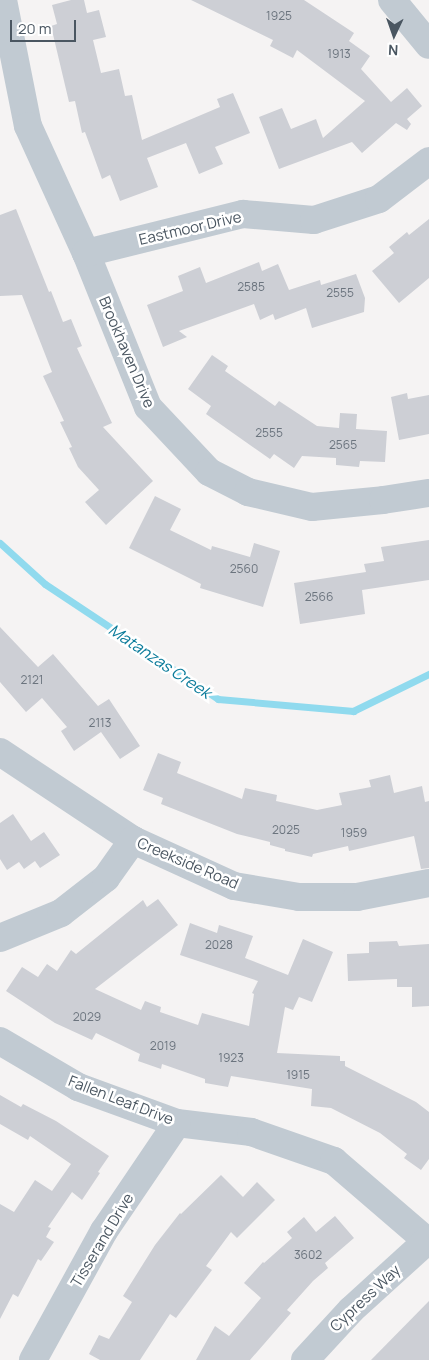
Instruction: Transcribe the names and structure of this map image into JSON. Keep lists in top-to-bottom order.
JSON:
{
  "streets": {
    "street": [
      "Eastmoor Drive",
      "Brookhaven Drive",
      "Creekside Road",
      "Fallen Leaf Drive",
      "Tisserand Drive",
      "Cypress Way"
    ]
  },
  "crossings": [
    ["Eastmoor Drive", "Brookhaven Drive"],
    ["Fallen Leaf Drive", "Tisserand Drive"],
    ["Fallen Leaf Drive", "Cypress Way"]
  ],
  "water": ["Matanzas Creek"],
  "house_numbers": [
    "1925",
    "1913",
    "2585",
    "2555",
    "2555",
    "2565",
    "2560",
    "2566",
    "2121",
    "2113",
    "2025",
    "1959",
    "2028",
    "2029",
    "2019",
    "1923",
    "1915",
    "3602"
  ],
  "scale_bar": "20 m",
  "north": "bottom"
}
